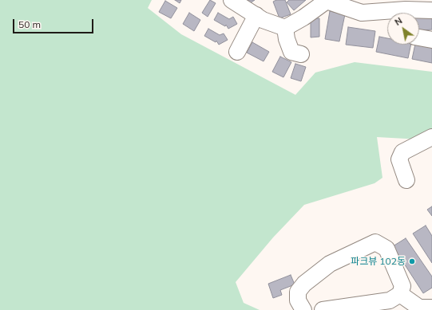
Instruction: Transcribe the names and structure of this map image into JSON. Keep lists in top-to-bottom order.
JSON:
{
  "places": ["파크뷰 102동"],
  "scale_bar": "50 m",
  "north": "top left"
}
